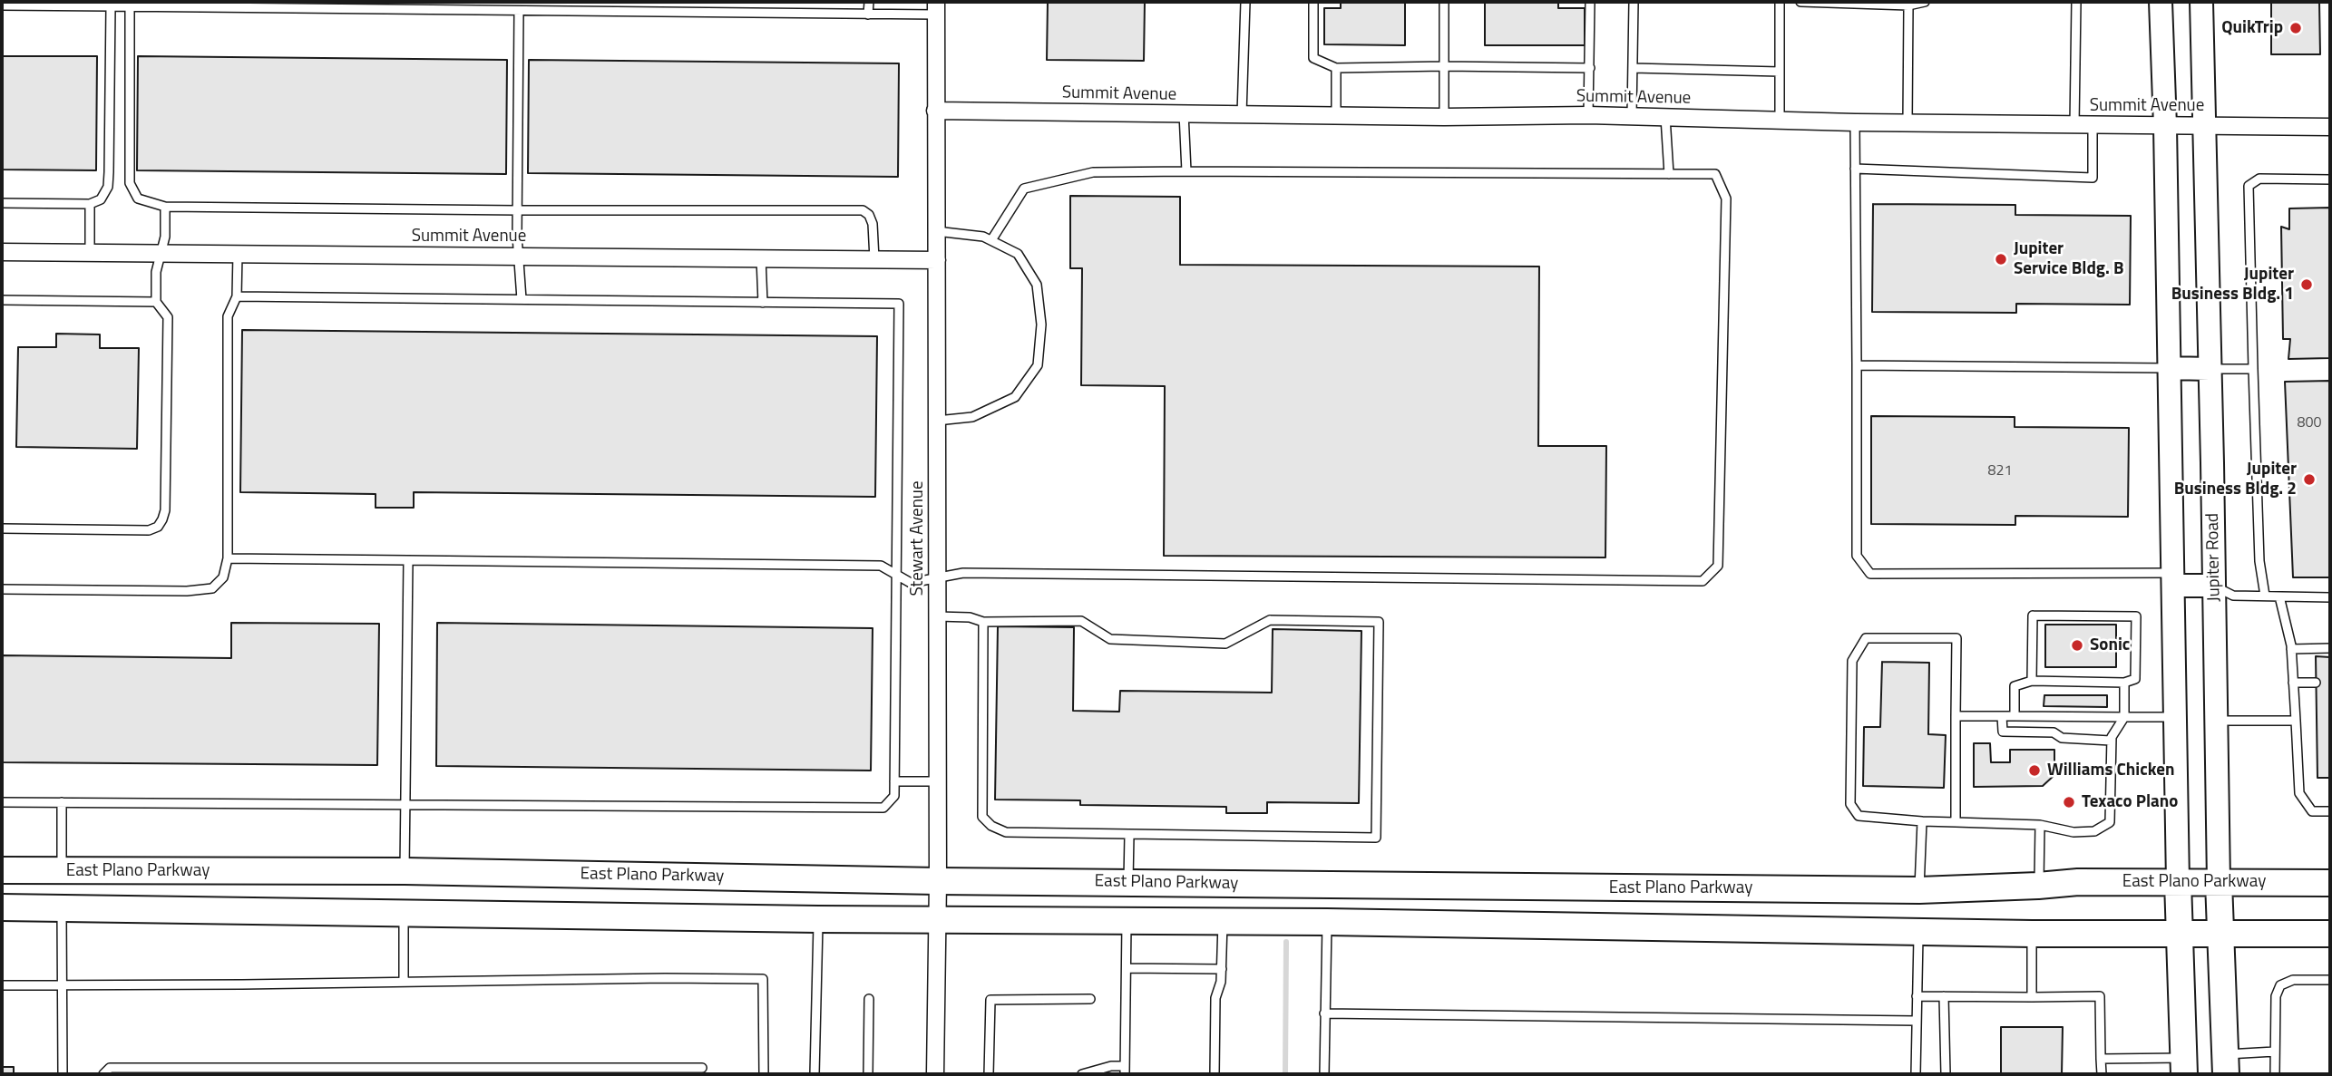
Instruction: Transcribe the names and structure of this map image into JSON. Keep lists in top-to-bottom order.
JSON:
{
  "streets": {
    "main road": ["Jupiter Road", "East Plano Parkway"],
    "street": ["Summit Avenue", "Stewart Avenue"]
  },
  "crossings": [
    ["Summit Avenue", "Stewart Avenue"],
    ["Summit Avenue", "Jupiter Road"],
    ["Stewart Avenue", "East Plano Parkway"],
    ["Jupiter Road", "East Plano Parkway"]
  ],
  "places": [
    "QuikTrip",
    "Jupiter Service Bldg. B",
    "Jupiter Business Bldg. 1",
    "Jupiter Business Bldg. 2",
    "Sonic",
    "Williams Chicken",
    "Texaco Plano"
  ],
  "house_numbers": ["800", "821"]
}
